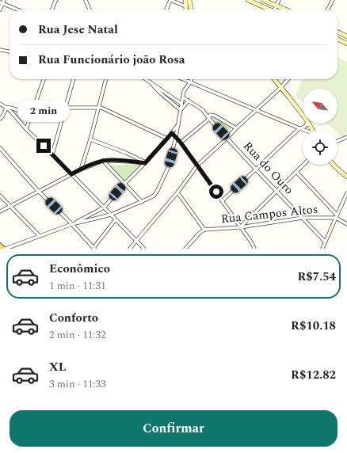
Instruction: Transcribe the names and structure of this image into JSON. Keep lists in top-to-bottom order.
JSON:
{
  "streets": {
    "street": ["Rua do Ouro", "Rua Campos Altos"]
  },
  "crossings": [
    ["Rua do Ouro", "Rua Campos Altos"]
  ],
  "north": "top left",
  "page": {
    "banner": ["Rua Jese Natal", "Rua Funcionário joão Rosa"],
    "bubble": "2 min",
    "list": [
      {
        "name": "Econômico",
        "note": "1 min · 11:31",
        "value": "R$7.54"
      },
      {
        "name": "Conforto",
        "note": "2 min · 11:32",
        "value": "R$10.18"
      },
      {
        "name": "XL",
        "note": "3 min · 11:33",
        "value": "R$12.82"
      }
    ],
    "buttons": "Confirmar"
  }
}
